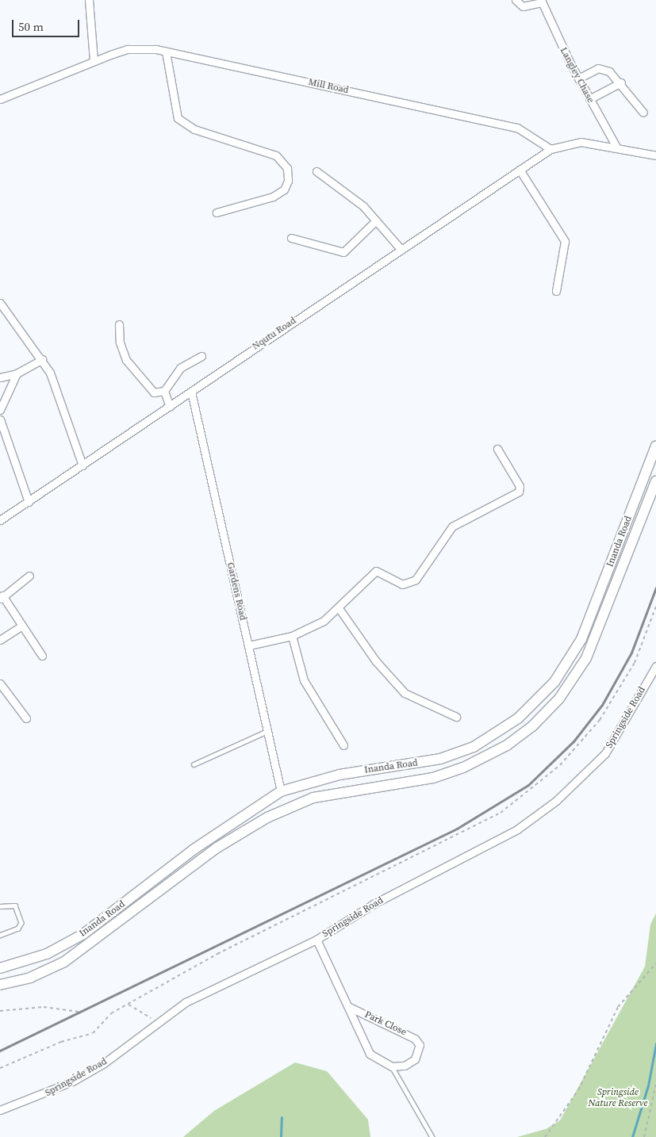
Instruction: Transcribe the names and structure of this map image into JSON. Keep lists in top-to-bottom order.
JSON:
{
  "streets": {
    "main road": ["Inanda Road"],
    "street": [
      "Langley Chase",
      "Mill Road",
      "Nqutu Road",
      "Gardens Road",
      "Springside Road",
      "Park Close"
    ]
  },
  "crossings": [
    ["Mill Road", "Nqutu Road"],
    ["Nqutu Road", "Gardens Road"],
    ["Inanda Road", "Gardens Road"],
    ["Springside Road", "Park Close"]
  ],
  "parks": ["Springside Nature Reserve"],
  "scale_bar": "50 m"
}
